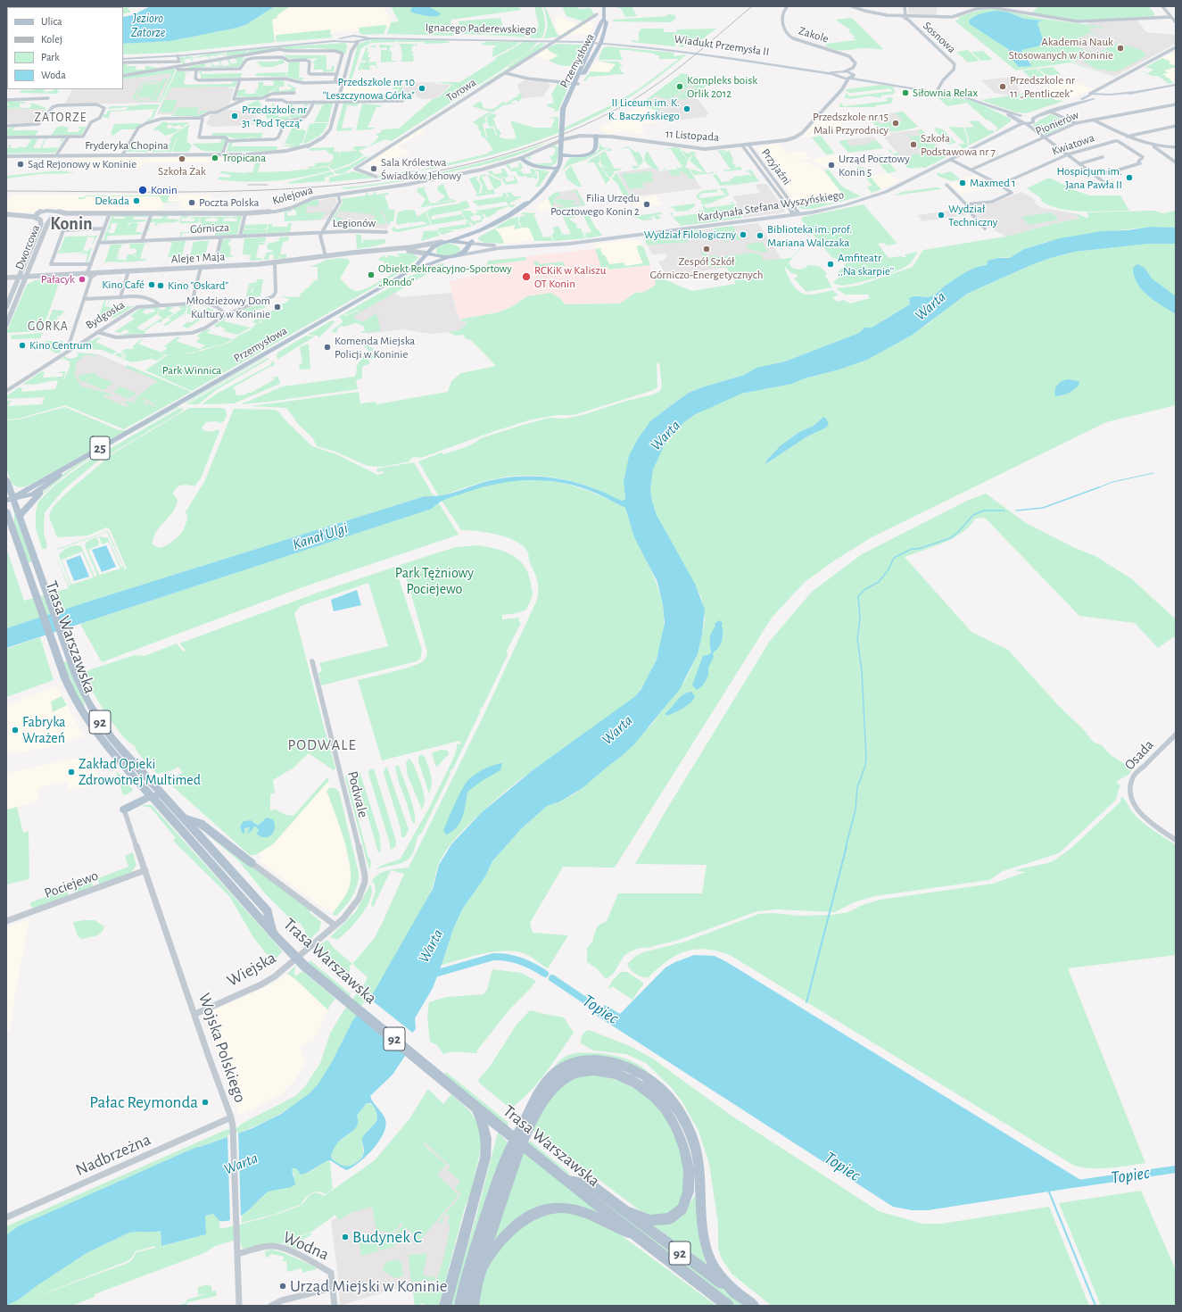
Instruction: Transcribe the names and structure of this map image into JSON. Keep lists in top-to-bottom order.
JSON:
{
  "streets": {
    "main road": [
      "Ignacego Paderewskiego",
      "Wiadukt Przemysła II",
      "Przemysłowa",
      "Kardynała Stefana Wyszyńskiego",
      "25",
      "Trasa Warszawska",
      "92"
    ],
    "street": [
      "Zakole",
      "Sosnowa",
      "Torowa",
      "Pionierów",
      "11 Listopada",
      "Kwiatowa",
      "Fryderyka Chopina",
      "Przyjaźni",
      "Kolejowa",
      "Legionów",
      "Górnicza",
      "Dworcowa",
      "Aleje 1 Maja",
      "Bydgoska",
      "Osada",
      "Podwale",
      "Pociejewo",
      "Wiejska",
      "Wojska Polskiego",
      "Nadbrzeżna",
      "Wodna"
    ]
  },
  "crossings": [
    ["Ignacego Paderewskiego", "Wiadukt Przemysła II"],
    ["Ignacego Paderewskiego", "Przemysłowa"],
    ["Ignacego Paderewskiego", "Torowa"],
    ["Ignacego Paderewskiego", "Fryderyka Chopina"],
    ["Zakole", "Wiadukt Przemysła II"],
    ["Zakole", "11 Listopada"],
    ["Wiadukt Przemysła II", "Przemysłowa"],
    ["Wiadukt Przemysła II", "11 Listopada"],
    ["Przemysłowa", "Kardynała Stefana Wyszyńskiego"],
    ["Przemysłowa", "Aleje 1 Maja"],
    ["Przemysłowa", "25"],
    ["Przemysłowa", "Trasa Warszawska"],
    ["11 Listopada", "Przyjaźni"],
    ["11 Listopada", "Kolejowa"],
    ["Przyjaźni", "Kardynała Stefana Wyszyńskiego"],
    ["Kolejowa", "Dworcowa"],
    ["Kardynała Stefana Wyszyńskiego", "25"],
    ["Legionów", "Górnicza"],
    ["Dworcowa", "Aleje 1 Maja"],
    ["Aleje 1 Maja", "25"],
    ["25", "Trasa Warszawska"],
    ["Podwale", "Wiejska"],
    ["Pociejewo", "Wojska Polskiego"],
    ["Wiejska", "Wojska Polskiego"],
    ["Wojska Polskiego", "Nadbrzeżna"],
    ["Wojska Polskiego", "Wodna"]
  ],
  "districts": [
    "ZATORZE",
    "Konin",
    "GÓRKA",
    "PODWALE"
  ],
  "water": [
    "Jezioro Zatorze",
    "Warta",
    "Kanał Ulgi",
    "Topiec"
  ],
  "parks": ["Park Winnica", "Park Tężniowy Pociejewo"],
  "places": [
    "Akademia Nauk Stosowanych w Koninie",
    "Kompleks boisk Orlik 2012",
    "Przedszkole nr 11 „Pentliczek”",
    "Przedszkole nr 10 \"Leszczynowa Górka\"",
    "Siłownia Relax",
    "II Liceum im. K. K. Baczyńskiego",
    "Przedszkole nr 31 \"Pod Tęczą\"",
    "Przedszkole nr 15 Mali Przyrodnicy",
    "Szkoła Podstawowa nr 7",
    "Tropicana",
    "Szkoła Żak",
    "Sąd Rejonowy w Koninie",
    "Urząd Pocztowy Konin 5",
    "Sala Królestwa Świadków Jehowy",
    "Hospicjum im. Jana Pawła II",
    "Maxmed 1",
    "Konin",
    "Dekada",
    "Poczta Polska",
    "Filia Urzędu Pocztowego Konin 2",
    "Wydział Techniczny",
    "Wydział Filologiczny",
    "Biblioteka im. prof. Mariana Walczaka",
    "Zespół Szkół Górniczo-Energetycznych",
    "Amfiteatr ,,Na skarpie''",
    "Obiekt Rekreacyjno-Sportowy „Rondo”",
    "RCKiK w Kaliszu OT Konin",
    "Pałacyk",
    "Kino Café",
    "Kino \"Oskard\"",
    "Młodzieżowy Dom Kultury w Koninie",
    "Kino Centrum",
    "Komenda Miejska Policji w Koninie",
    "Fabryka Wrażeń",
    "Zakład Opieki Zdrowotnej Multimed",
    "Pałac Reymonda",
    "Budynek C",
    "Urząd Miejski w Koninie"
  ],
  "legend": [
    "Ulica",
    "Kolej",
    "Park",
    "Woda"
  ]
}
